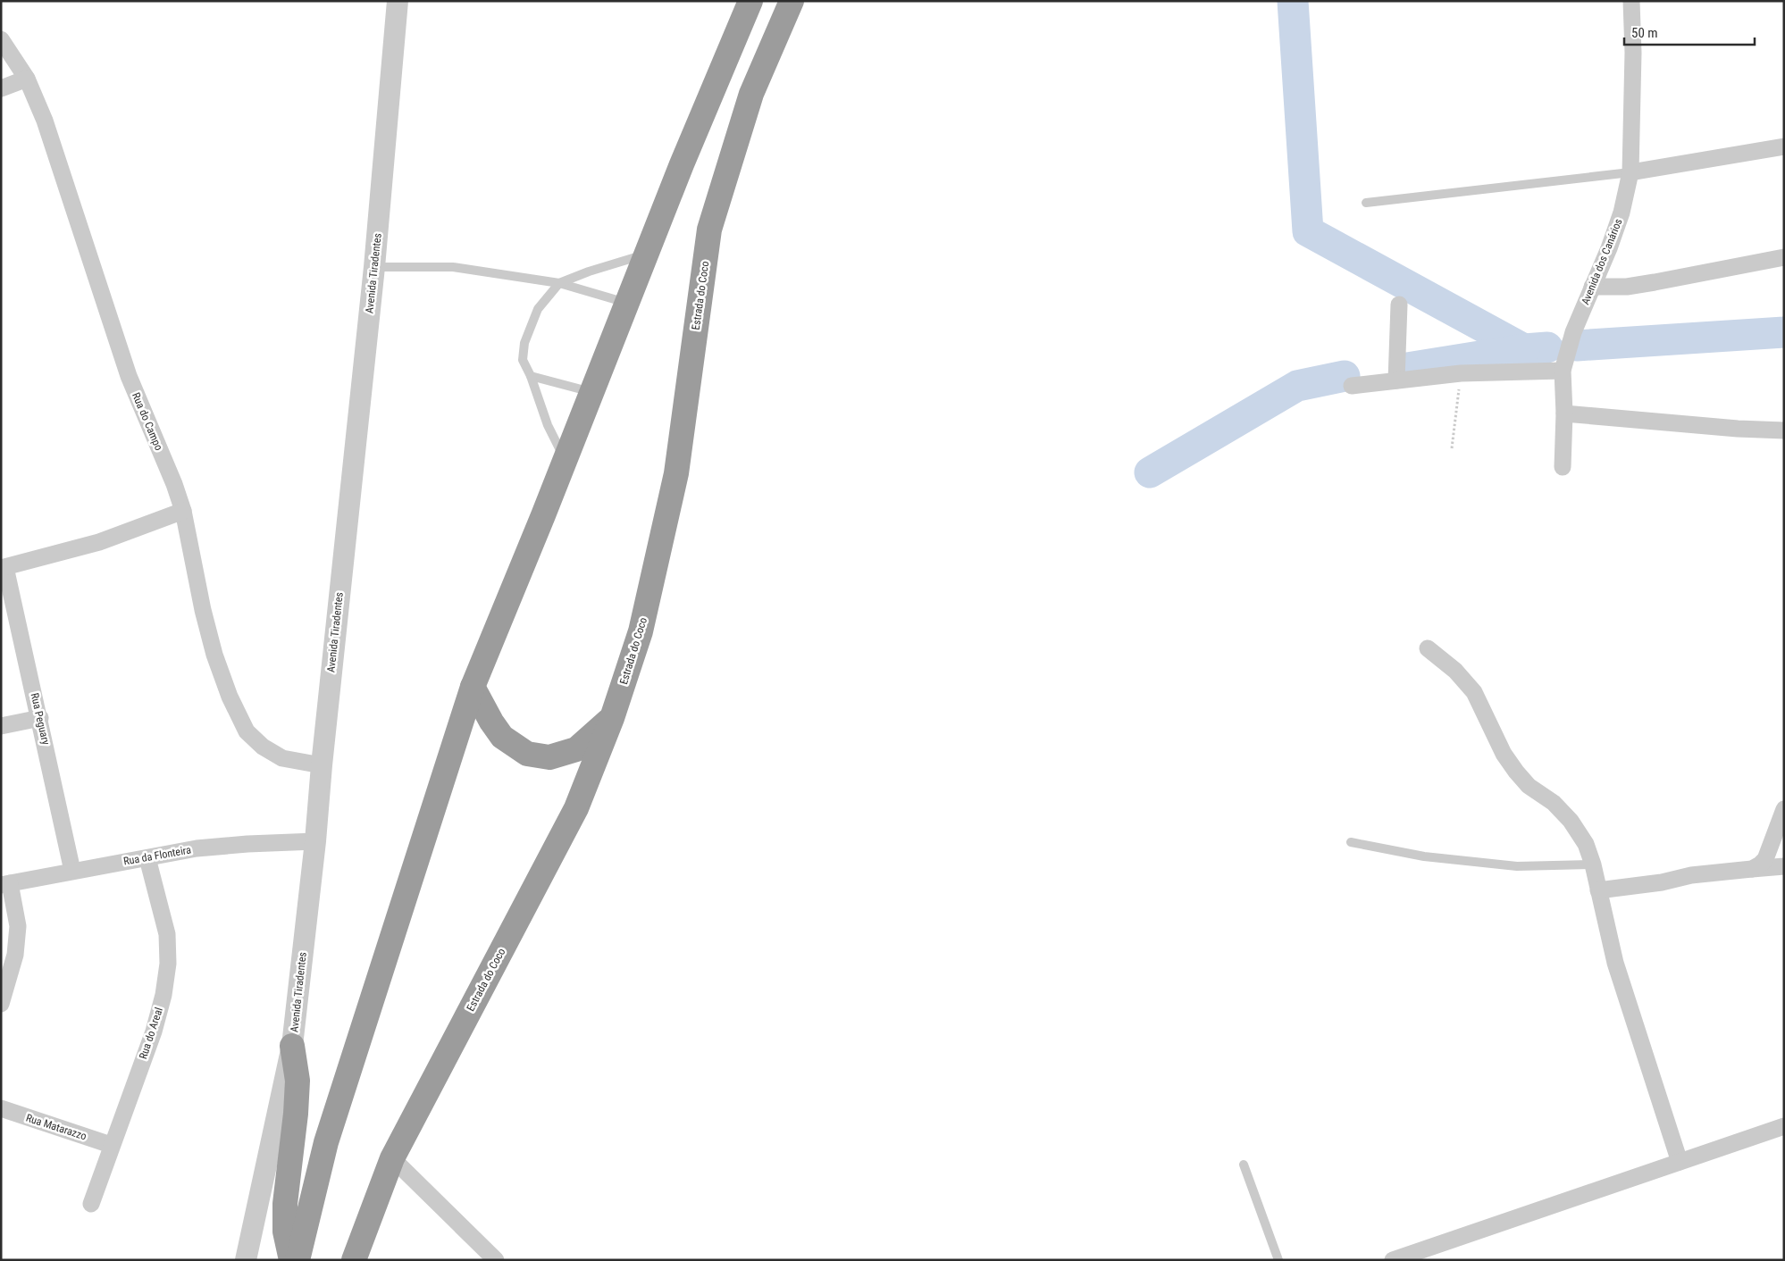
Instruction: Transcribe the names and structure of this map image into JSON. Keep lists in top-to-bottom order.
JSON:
{
  "streets": {
    "highway": ["Estrada do Coco"],
    "street": [
      "Avenida dos Canários",
      "Avenida Tiradentes",
      "Rua do Campo",
      "Rua Peguary",
      "Rua da Flonteira",
      "Rua do Areal",
      "Rua Matarazzo"
    ]
  },
  "crossings": [
    ["Avenida Tiradentes", "Rua do Campo"],
    ["Avenida Tiradentes", "Rua da Flonteira"],
    ["Rua Peguary", "Rua da Flonteira"],
    ["Rua da Flonteira", "Rua do Areal"],
    ["Rua do Areal", "Rua Matarazzo"]
  ],
  "scale_bar": "50 m"
}
